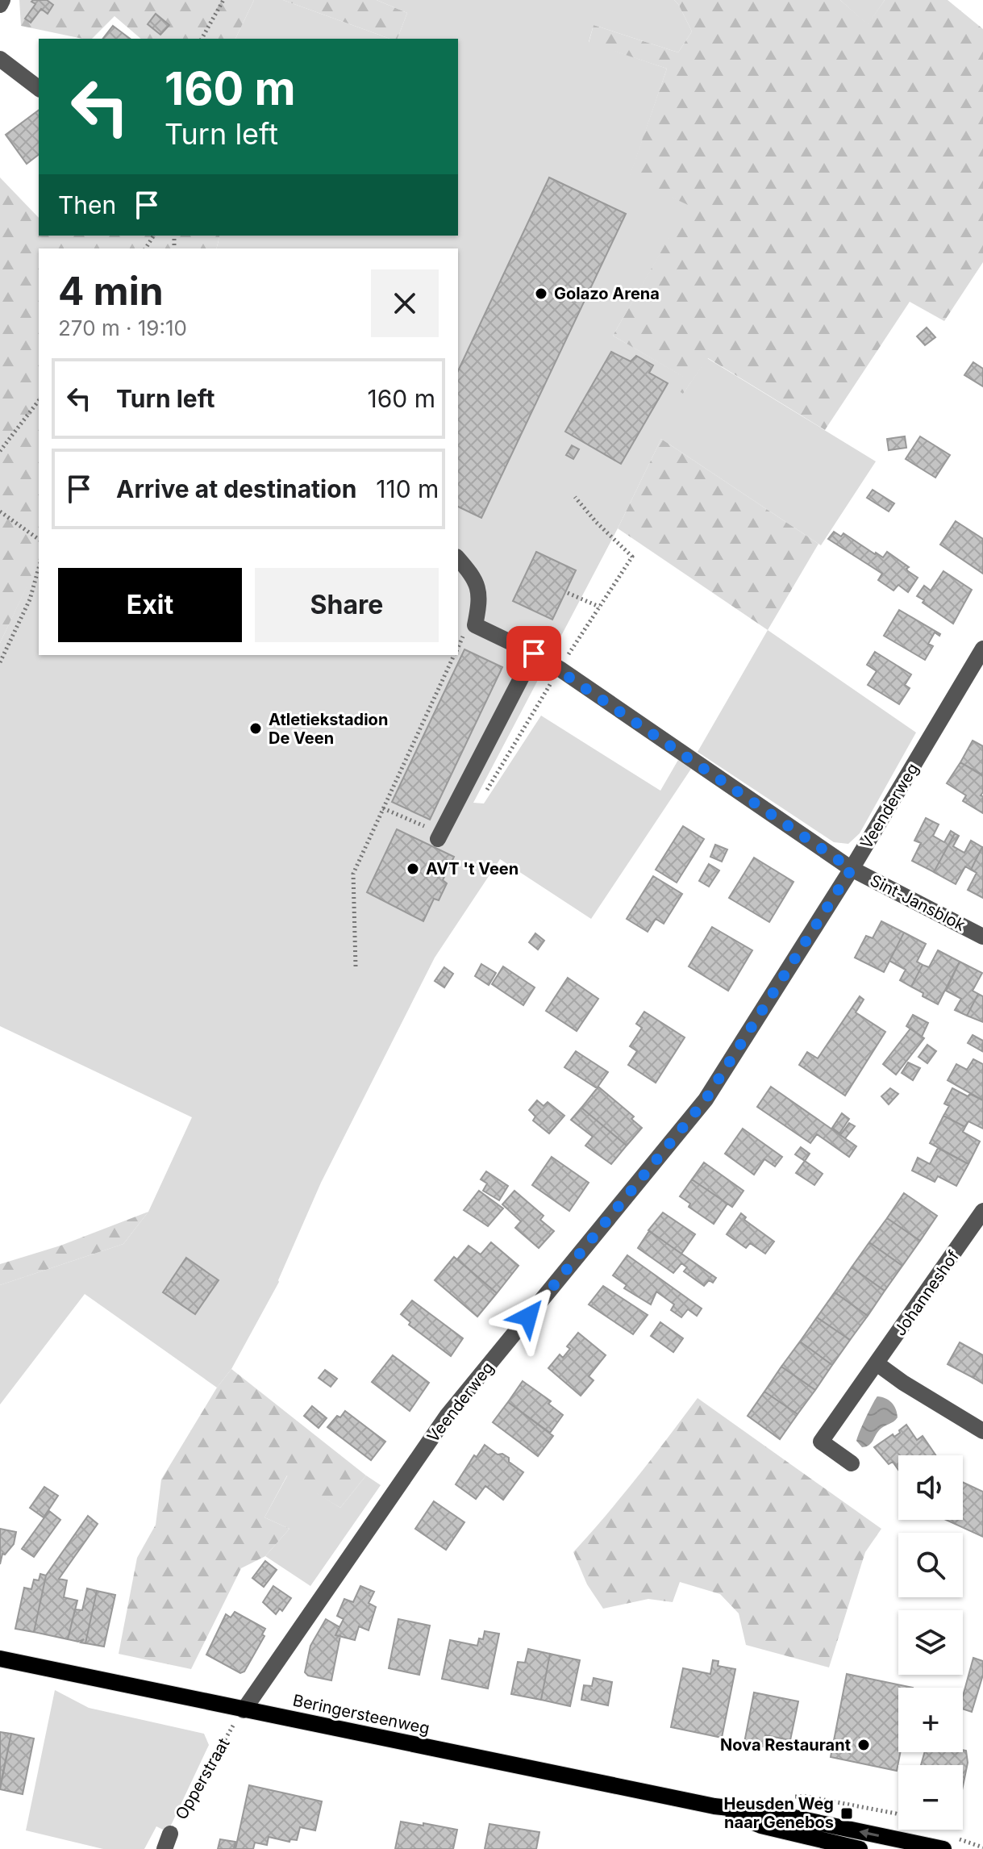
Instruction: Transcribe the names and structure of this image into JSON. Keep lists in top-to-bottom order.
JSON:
{
  "streets": {
    "main road": ["Beringersteenweg"],
    "street": ["Veenderweg", "Sint-Jansblok", "Johanneshof"],
    "path": ["Opperstraat"]
  },
  "crossings": [
    ["Veenderweg", "Sint-Jansblok"],
    ["Veenderweg", "Beringersteenweg"],
    ["Veenderweg", "Opperstraat"],
    ["Beringersteenweg", "Opperstraat"]
  ],
  "places": {
    "other": [
      "Golazo Arena",
      "Atletiekstadion De Veen",
      "AVT 't Veen",
      "Nova Restaurant"
    ],
    "transit": ["Heusden Weg naar Genebos"]
  },
  "page": {
    "turn": ["160 m", "Turn left"],
    "then": "Then",
    "heading": ["4 min", "270 m · 19:10"],
    "list": [
      {
        "name": "Turn left",
        "value": "160 m"
      },
      {
        "name": "Arrive at destination",
        "value": "110 m"
      }
    ],
    "buttons": ["Exit", "Share"],
    "map_buttons": ["+", "−"]
  }
}
